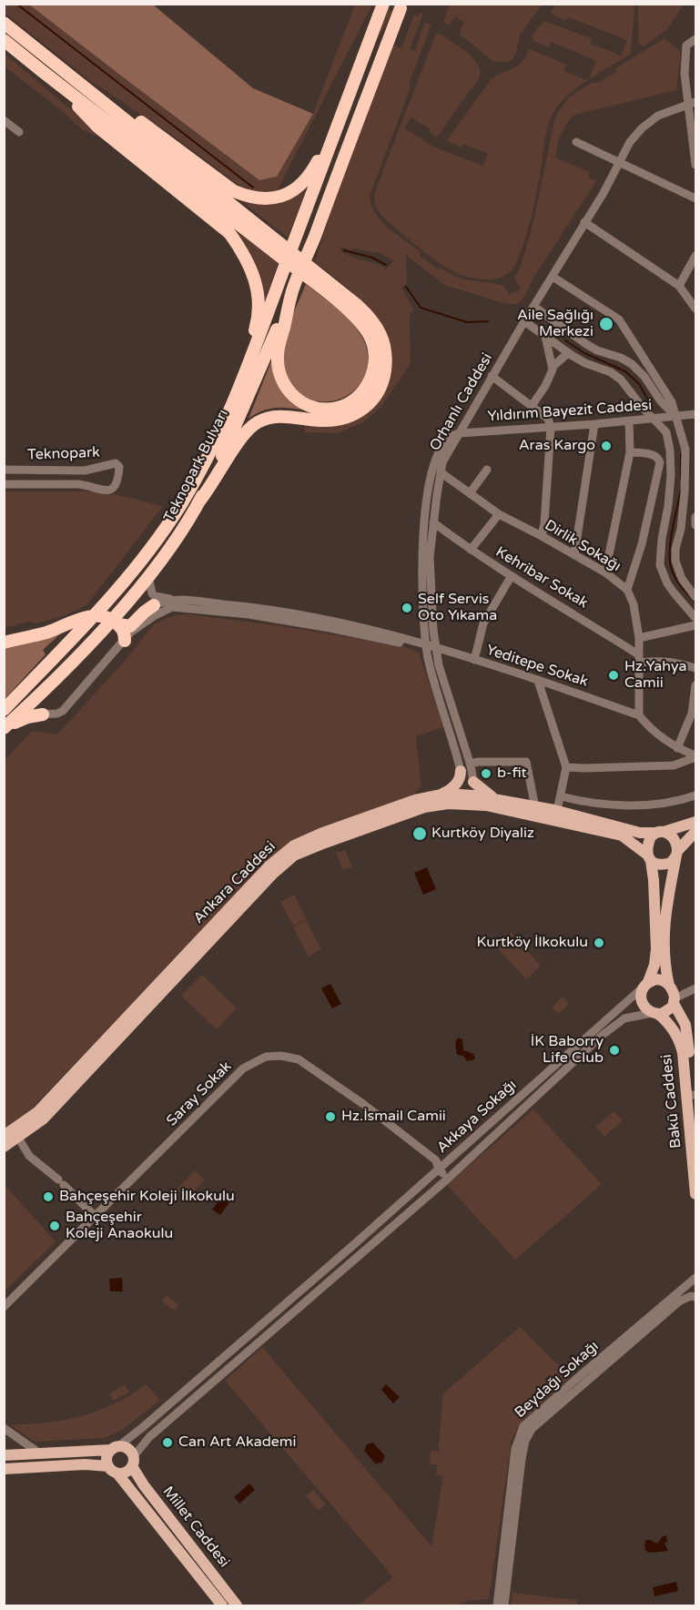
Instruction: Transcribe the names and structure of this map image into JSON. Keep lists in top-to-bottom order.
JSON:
{
  "streets": {
    "highway": ["Teknopark Bulvarı"],
    "main road": ["Ankara Caddesi", "Bakü Caddesi", "Millet Caddesi"],
    "street": [
      "Orhanlı Caddesi",
      "Yıldırım Bayezit Caddesi",
      "Teknopark",
      "Dirlik Sokağı",
      "Kehribar Sokak",
      "Yeditepe Sokak",
      "Saray Sokak",
      "Akkaya Sokağı",
      "Beydağı Sokağı"
    ]
  },
  "crossings": [
    ["Orhanlı Caddesi", "Yıldırım Bayezit Caddesi"],
    ["Orhanlı Caddesi", "Dirlik Sokağı"],
    ["Orhanlı Caddesi", "Kehribar Sokak"],
    ["Orhanlı Caddesi", "Yeditepe Sokak"],
    ["Dirlik Sokağı", "Kehribar Sokak"],
    ["Dirlik Sokağı", "Yeditepe Sokak"],
    ["Ankara Caddesi", "Bakü Caddesi"],
    ["Saray Sokak", "Akkaya Sokağı"],
    ["Bakü Caddesi", "Akkaya Sokağı"],
    ["Akkaya Sokağı", "Millet Caddesi"]
  ],
  "places": [
    "Aile Sağlığı Merkezi",
    "Aras Kargo",
    "Self Servis Oto Yıkama",
    "Hz.Yahya Camii",
    "b-fit",
    "Kurtköy Diyaliz",
    "Kurtköy İlkokulu",
    "İK Baborry Life Club",
    "Hz.İsmail Camii",
    "Bahçeşehir Koleji İlkokulu",
    "Bahçeşehir Koleji Anaokulu",
    "Can Art Akademi"
  ]
}
